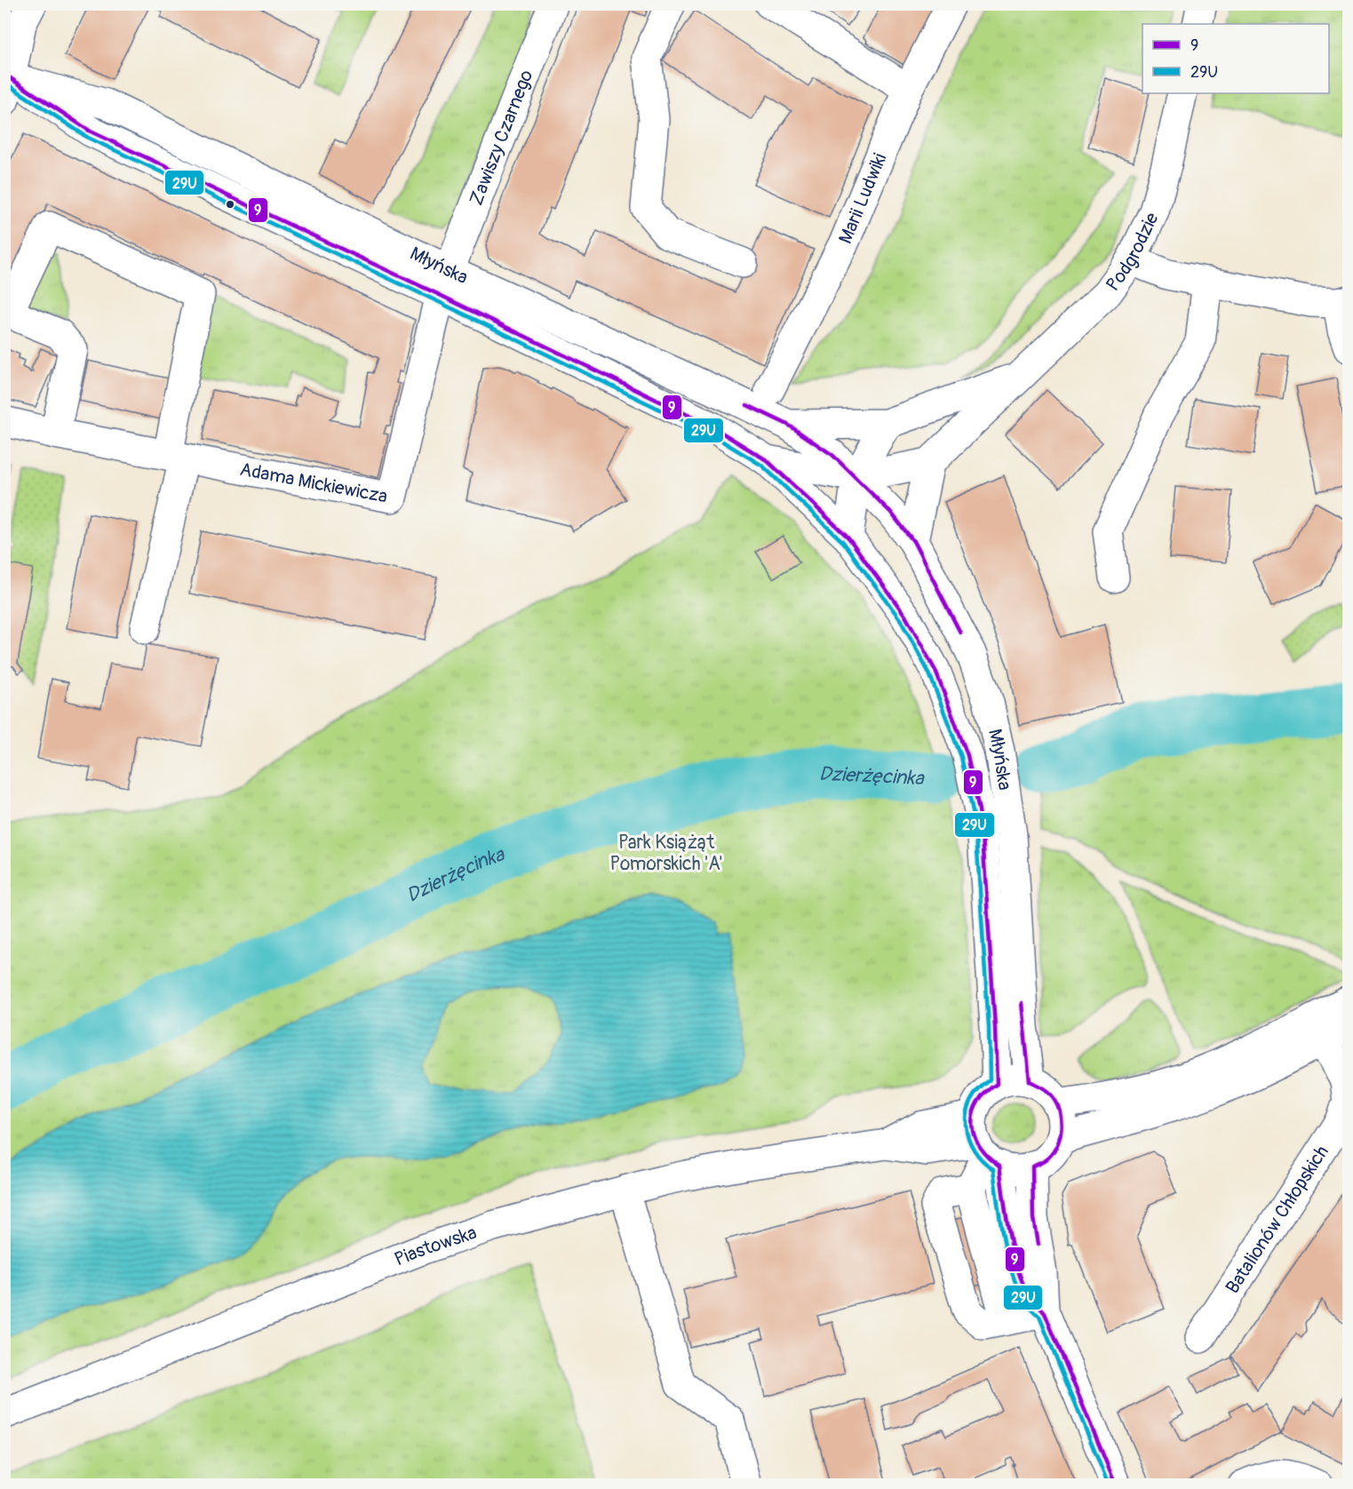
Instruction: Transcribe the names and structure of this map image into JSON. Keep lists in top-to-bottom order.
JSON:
{
  "streets": {
    "street": [
      "Zawiszy Czarnego",
      "Marii Ludwiki",
      "Podgrodzie",
      "Młyńska",
      "Adama Mickiewicza",
      "Batalionów Chłopskich",
      "Piastowska"
    ]
  },
  "crossings": [
    ["Zawiszy Czarnego", "Młyńska"],
    ["Zawiszy Czarnego", "Adama Mickiewicza"],
    ["Podgrodzie", "Młyńska"],
    ["Młyńska", "Adama Mickiewicza"],
    ["Młyńska", "Piastowska"]
  ],
  "water": ["Dzierżęcinka"],
  "parks": ["Park Książąt Pomorskich 'A'"],
  "lines": ["transit line 9", "transit line 29U"],
  "legend": ["9", "29U"]
}
